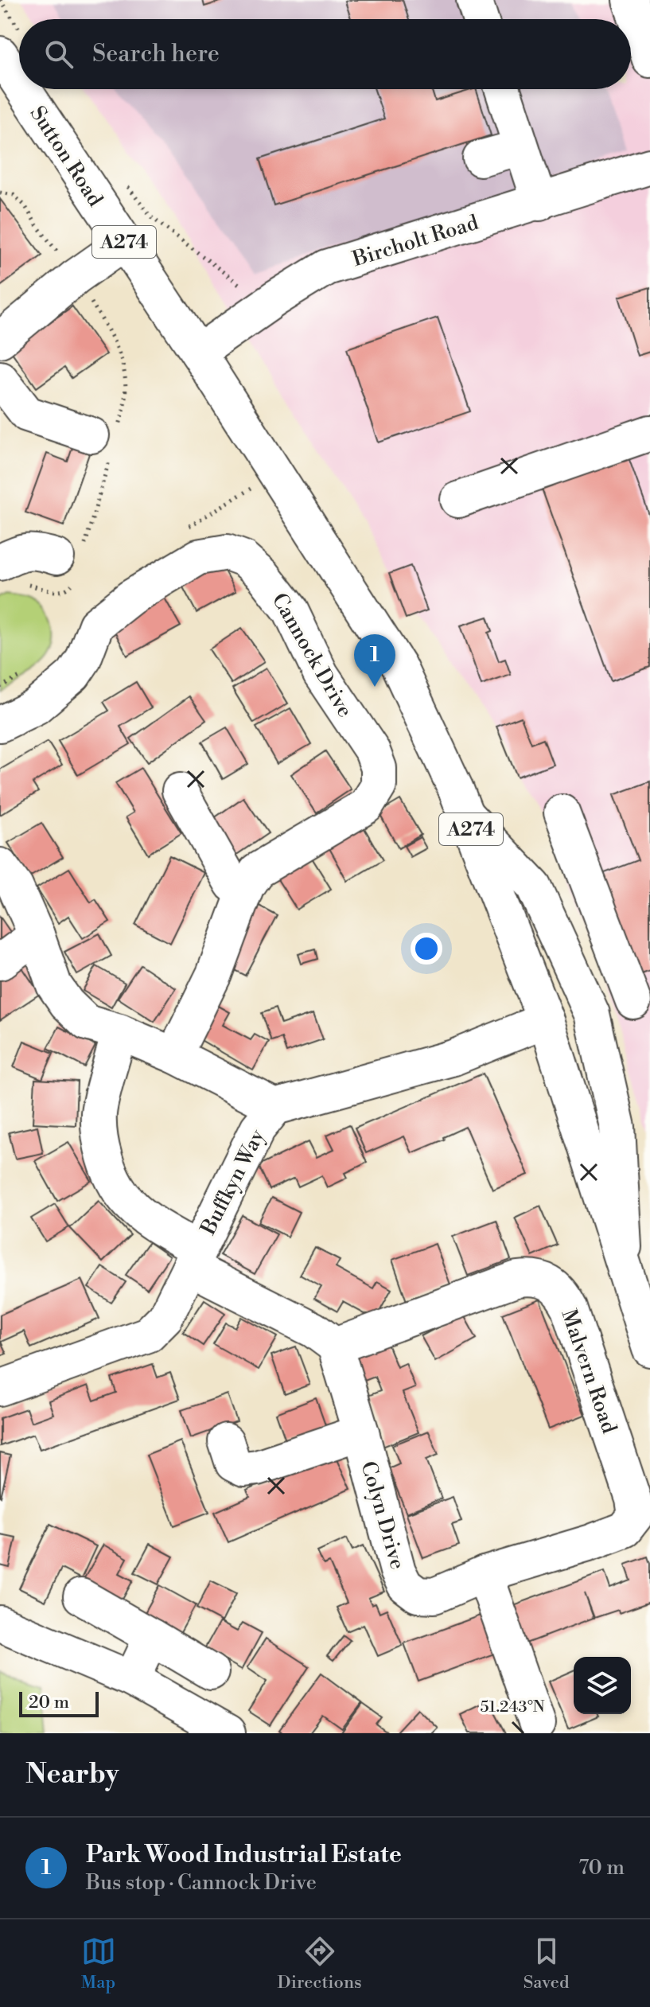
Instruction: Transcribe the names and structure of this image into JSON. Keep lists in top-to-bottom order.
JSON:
{
  "streets": {
    "street": [
      "Sutton Road",
      "Bircholt Road",
      "A274",
      "Cannock Drive",
      "Buffkyn Way",
      "Malvern Road",
      "Colyn Drive"
    ]
  },
  "crossings": [
    ["Sutton Road", "Bircholt Road"],
    ["Sutton Road", "A274"],
    ["Bircholt Road", "A274"],
    ["A274", "Buffkyn Way"],
    ["Malvern Road", "Colyn Drive"]
  ],
  "scale_bar": "20 m",
  "page": {
    "search": "Search here",
    "pins": "1",
    "scale": "20 m",
    "heading": "Nearby",
    "list": [
      {
        "mark": "1",
        "name": "Park Wood Industrial Estate",
        "note": "Bus stop · Cannock Drive",
        "value": "70 m"
      }
    ],
    "nav": ["Map", "Directions", "Saved"]
  },
  "coordinates": ["51.243°N"]
}
